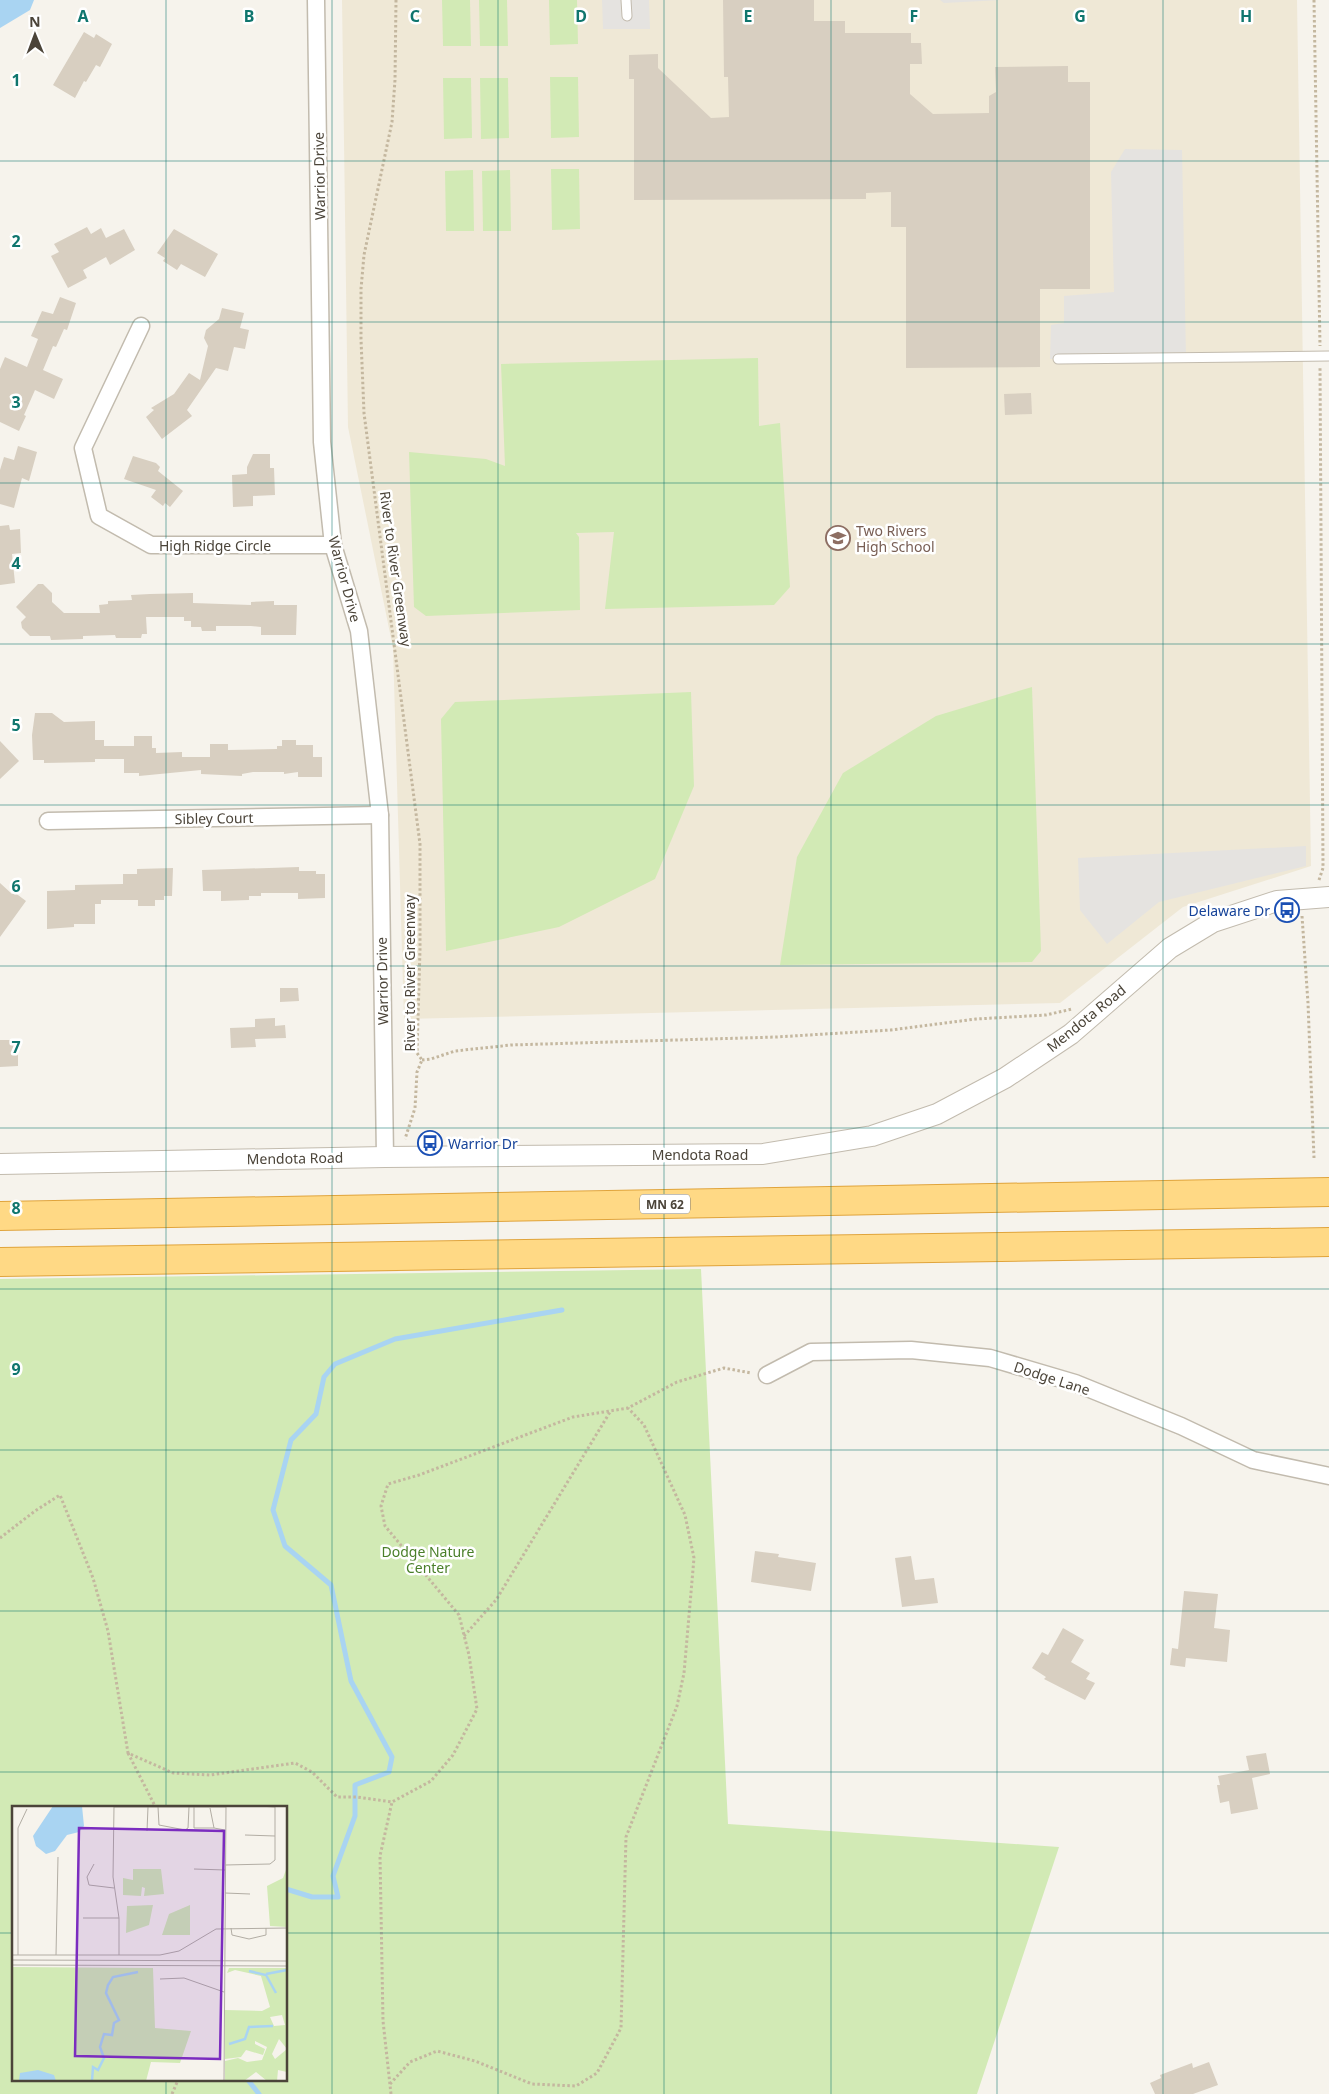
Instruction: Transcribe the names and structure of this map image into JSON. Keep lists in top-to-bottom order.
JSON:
{
  "streets": {
    "highway": ["MN 62"],
    "street": [
      "Warrior Drive",
      "High Ridge Circle",
      "Sibley Court",
      "Mendota Road",
      "Dodge Lane"
    ],
    "path": ["River to River Greenway"]
  },
  "crossings": [
    ["Warrior Drive", "High Ridge Circle"],
    ["Warrior Drive", "Sibley Court"],
    ["Warrior Drive", "Mendota Road"]
  ],
  "parks": ["Dodge Nature Center"],
  "places": {
    "school or university": ["Two Rivers High School"],
    "bus stop": ["Delaware Dr", "Warrior Dr"]
  },
  "north": "top",
  "grid": {
    "columns": [
      "A",
      "B",
      "C",
      "D",
      "E",
      "F",
      "G",
      "H"
    ],
    "rows": [
      "1",
      "2",
      "3",
      "4",
      "5",
      "6",
      "7",
      "8",
      "9"
    ]
  }
}
